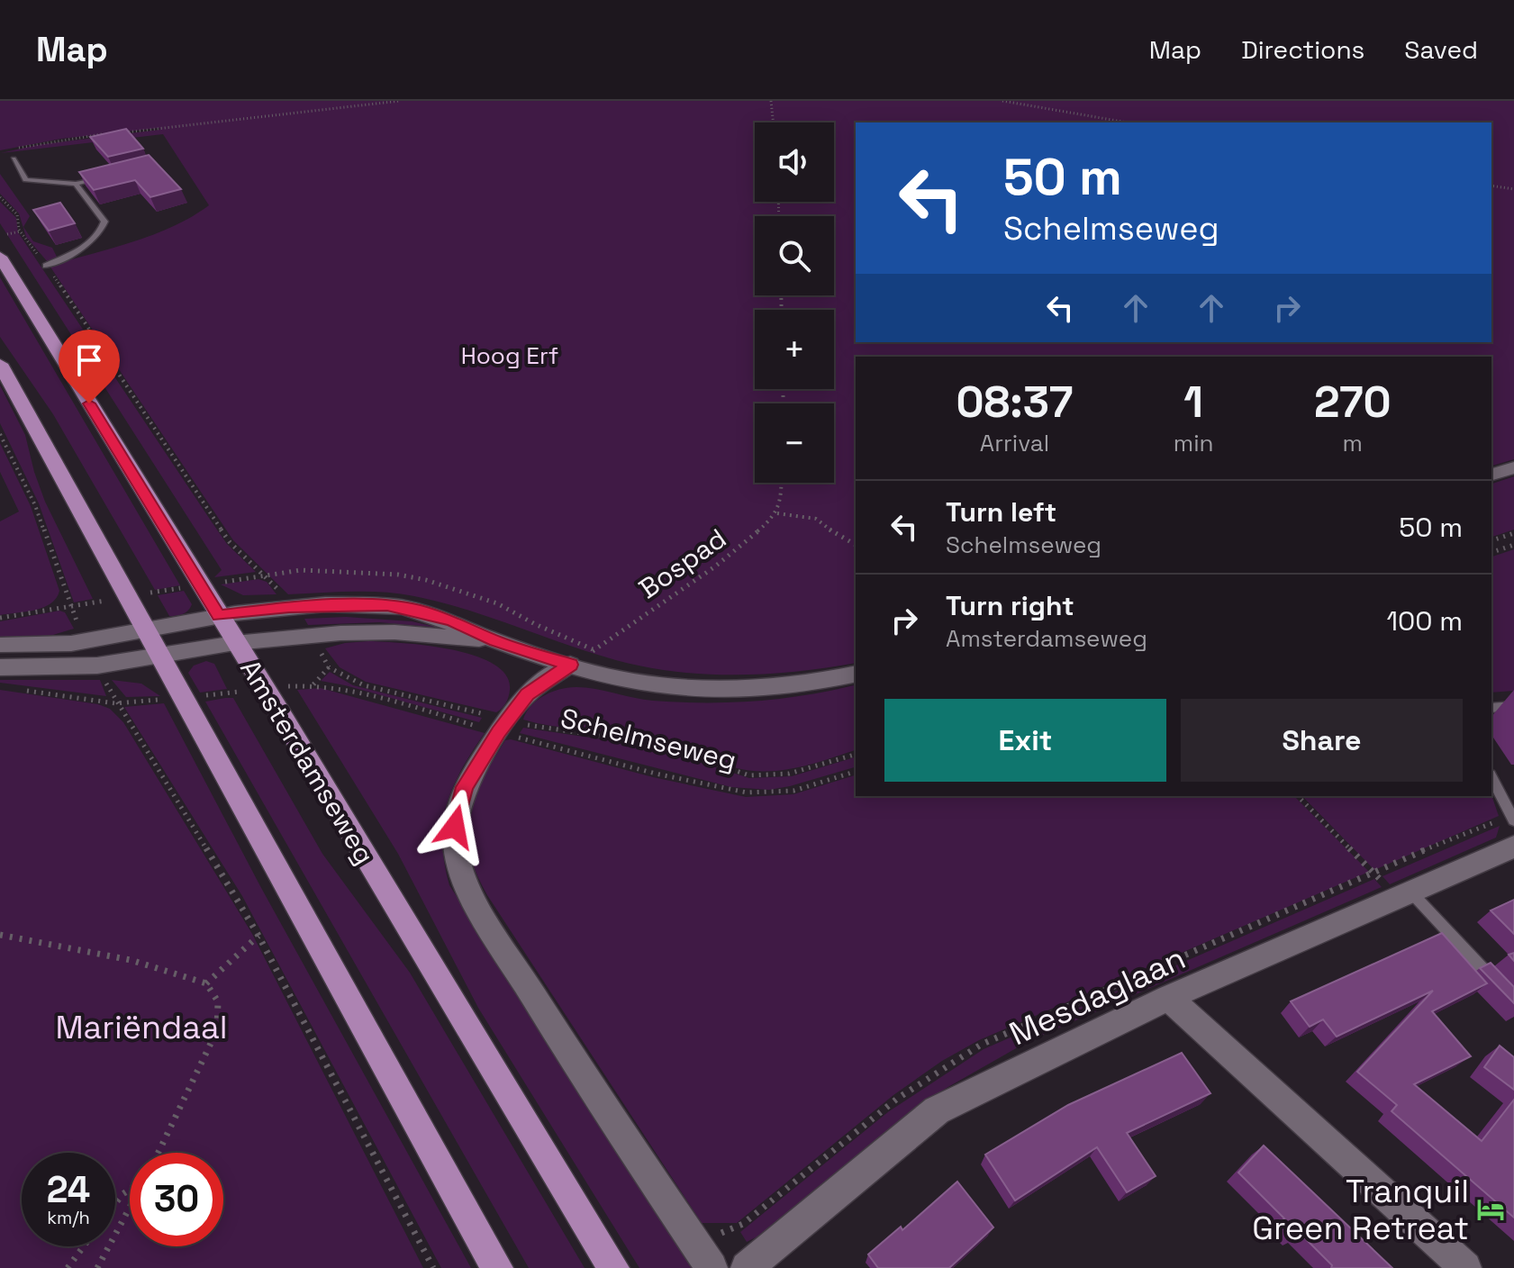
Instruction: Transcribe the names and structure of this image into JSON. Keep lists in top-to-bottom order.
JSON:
{
  "streets": {
    "main road": ["Amsterdamseweg"],
    "street": ["Schelmseweg", "Mesdaglaan"],
    "path": ["Bospad"]
  },
  "crossings": [
    ["Bospad", "Schelmseweg"],
    ["Schelmseweg", "Amsterdamseweg"]
  ],
  "parks": ["Hoog Erf", "Mariëndaal"],
  "places": {
    "hotel": ["Tranquil Green Retreat"]
  },
  "page": {
    "header": "Map",
    "nav": ["Map", "Directions", "Saved"],
    "map_buttons": ["+", "−"],
    "turn": ["50 m", "Schelmseweg"],
    "eta": [
      "08:37",
      "Arrival",
      "1",
      "min",
      "270",
      "m"
    ],
    "list": [
      {
        "name": "Turn left",
        "note": "Schelmseweg",
        "value": "50 m"
      },
      {
        "name": "Turn right",
        "note": "Amsterdamseweg",
        "value": "100 m"
      }
    ],
    "buttons": ["Exit", "Share"],
    "speed": "24 km/h",
    "limit": "30"
  }
}
